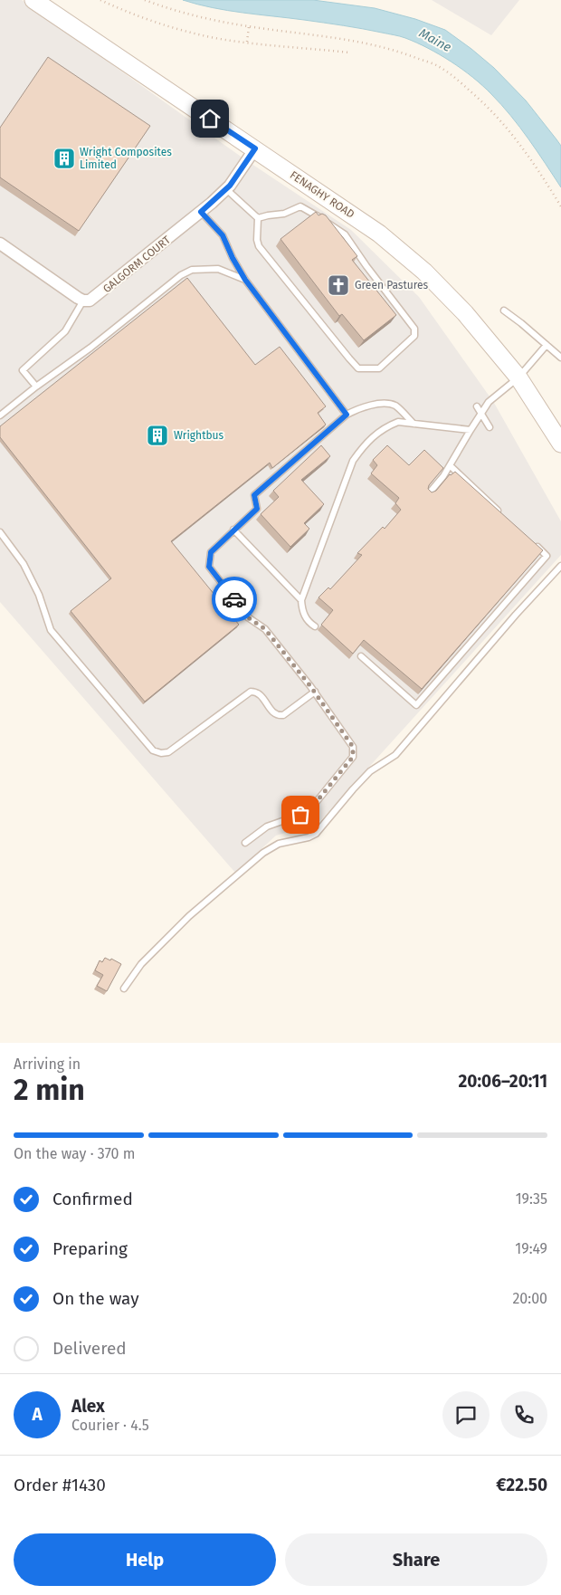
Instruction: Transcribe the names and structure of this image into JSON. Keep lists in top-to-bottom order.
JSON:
{
  "streets": {
    "street": ["FENAGHY ROAD", "GALGORM COURT"]
  },
  "crossings": [
    ["FENAGHY ROAD", "GALGORM COURT"]
  ],
  "water": ["Maine"],
  "places": {
    "building": ["Wright Composites Limited", "Wrightbus"],
    "church": ["Green Pastures"]
  },
  "page": {
    "heading": ["2 min", "Arriving in", "20:06–20:11"],
    "panel": [
      "Alex",
      "Courier · 4.5",
      "Order #1430",
      "€22.50"
    ],
    "bar": "On the way · 370 m",
    "list": [
      ["Confirmed", "19:35"],
      ["Preparing", "19:49"],
      ["On the way", "20:00"],
      "Delivered"
    ],
    "round": "A",
    "buttons": ["Help", "Share"]
  }
}
